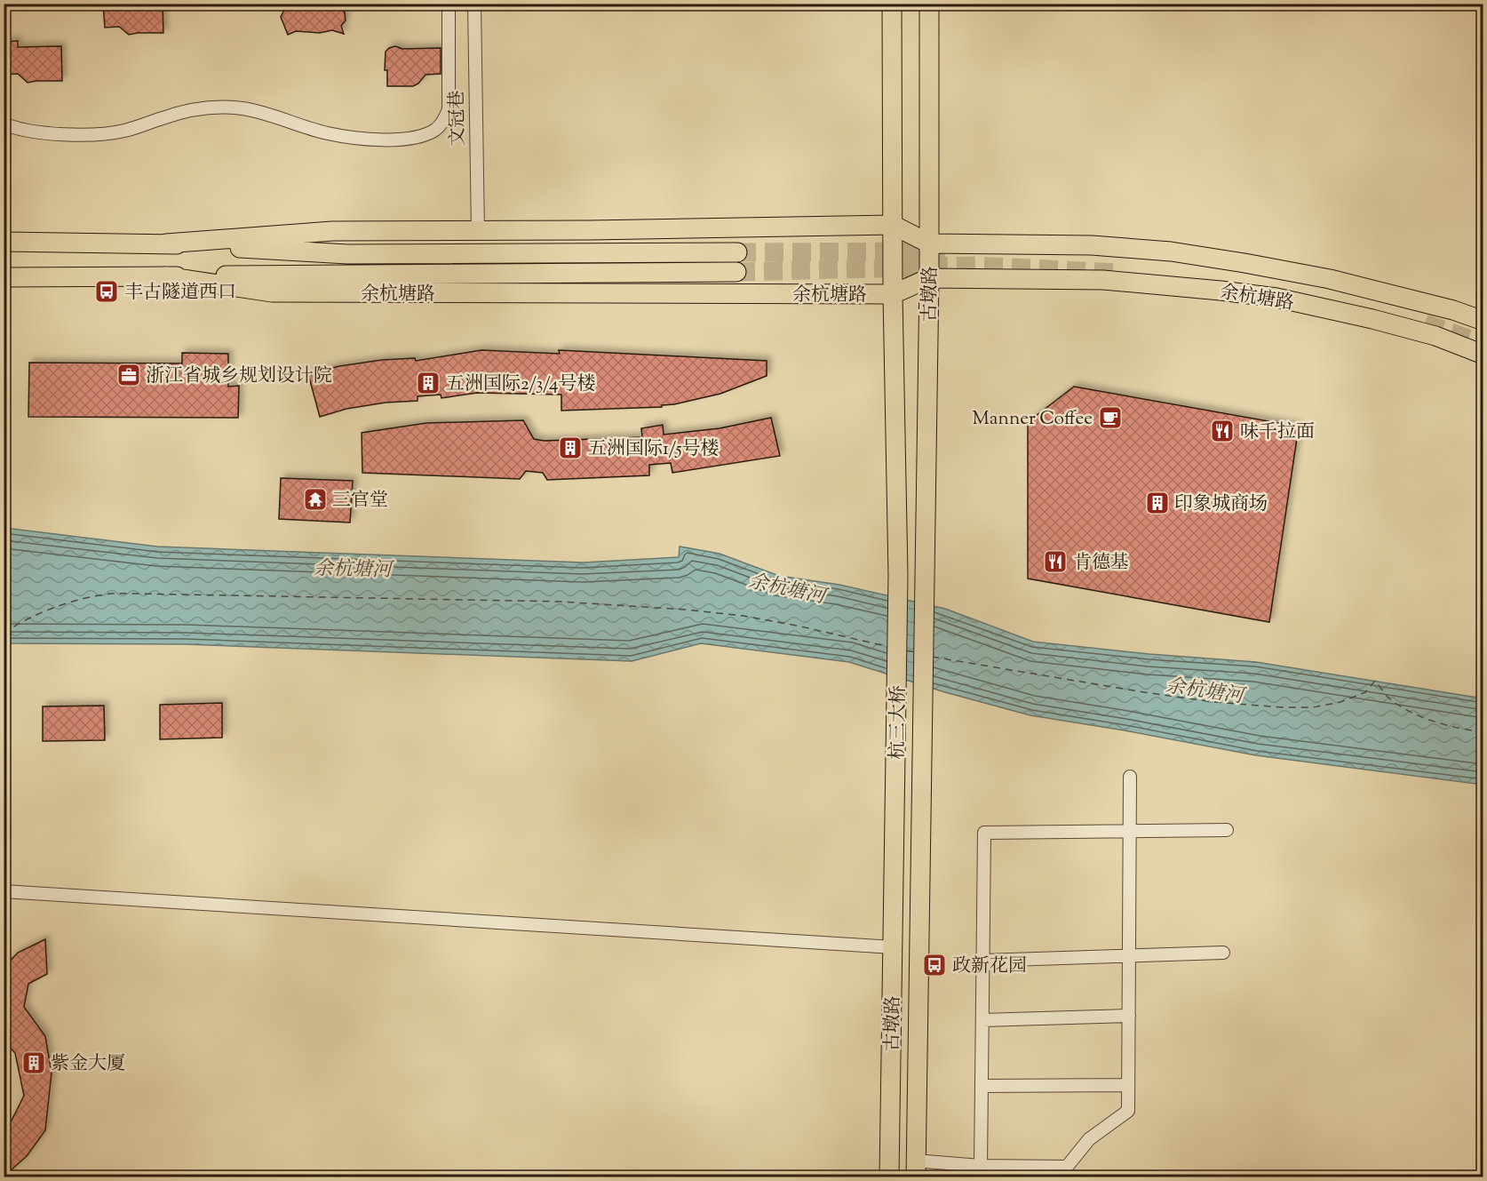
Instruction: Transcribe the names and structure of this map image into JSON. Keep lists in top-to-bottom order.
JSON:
{
  "streets": {
    "main road": ["余杭塘路", "古墩路", "杭三大桥"],
    "street": ["文冠巷"]
  },
  "crossings": [
    ["文冠巷", "余杭塘路"],
    ["余杭塘路", "古墩路"],
    ["古墩路", "杭三大桥"]
  ],
  "water": ["余杭塘河"],
  "places": {
    "bus stop": ["丰古隧道西口", "政新花园"],
    "office": ["浙江省城乡规划设计院"],
    "building": [
      "五洲国际2/3/4号楼",
      "五洲国际1/5号楼",
      "印象城商场",
      "紫金大厦"
    ],
    "cafe": ["Manner Coffee"],
    "restaurant": ["味千拉面", "肯德基"],
    "temple": ["三官堂"]
  }
}
